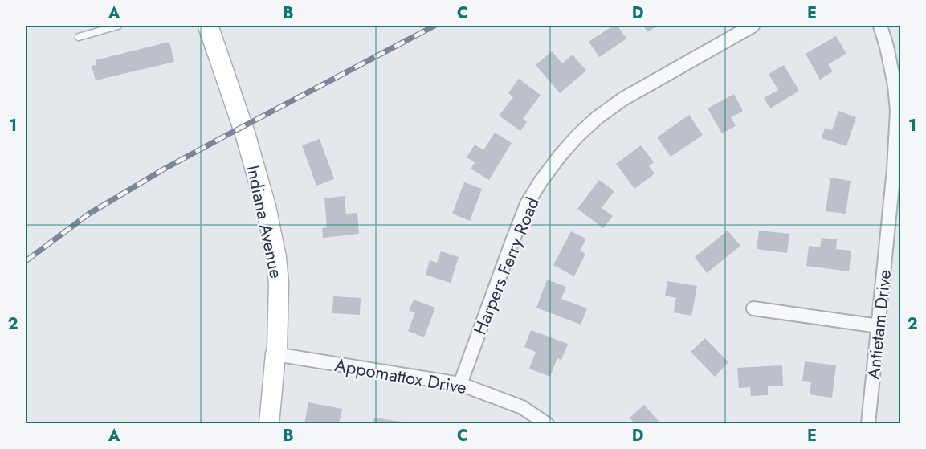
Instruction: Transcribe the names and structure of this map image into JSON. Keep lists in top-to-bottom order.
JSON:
{
  "streets": {
    "main road": ["Indiana Avenue"],
    "street": ["Harpers Ferry Road", "Antietam Drive", "Appomattox Drive"]
  },
  "crossings": [
    ["Indiana Avenue", "Appomattox Drive"],
    ["Harpers Ferry Road", "Appomattox Drive"]
  ],
  "grid": {
    "columns": [
      "A",
      "B",
      "C",
      "D",
      "E"
    ],
    "rows": ["1", "2"]
  }
}
